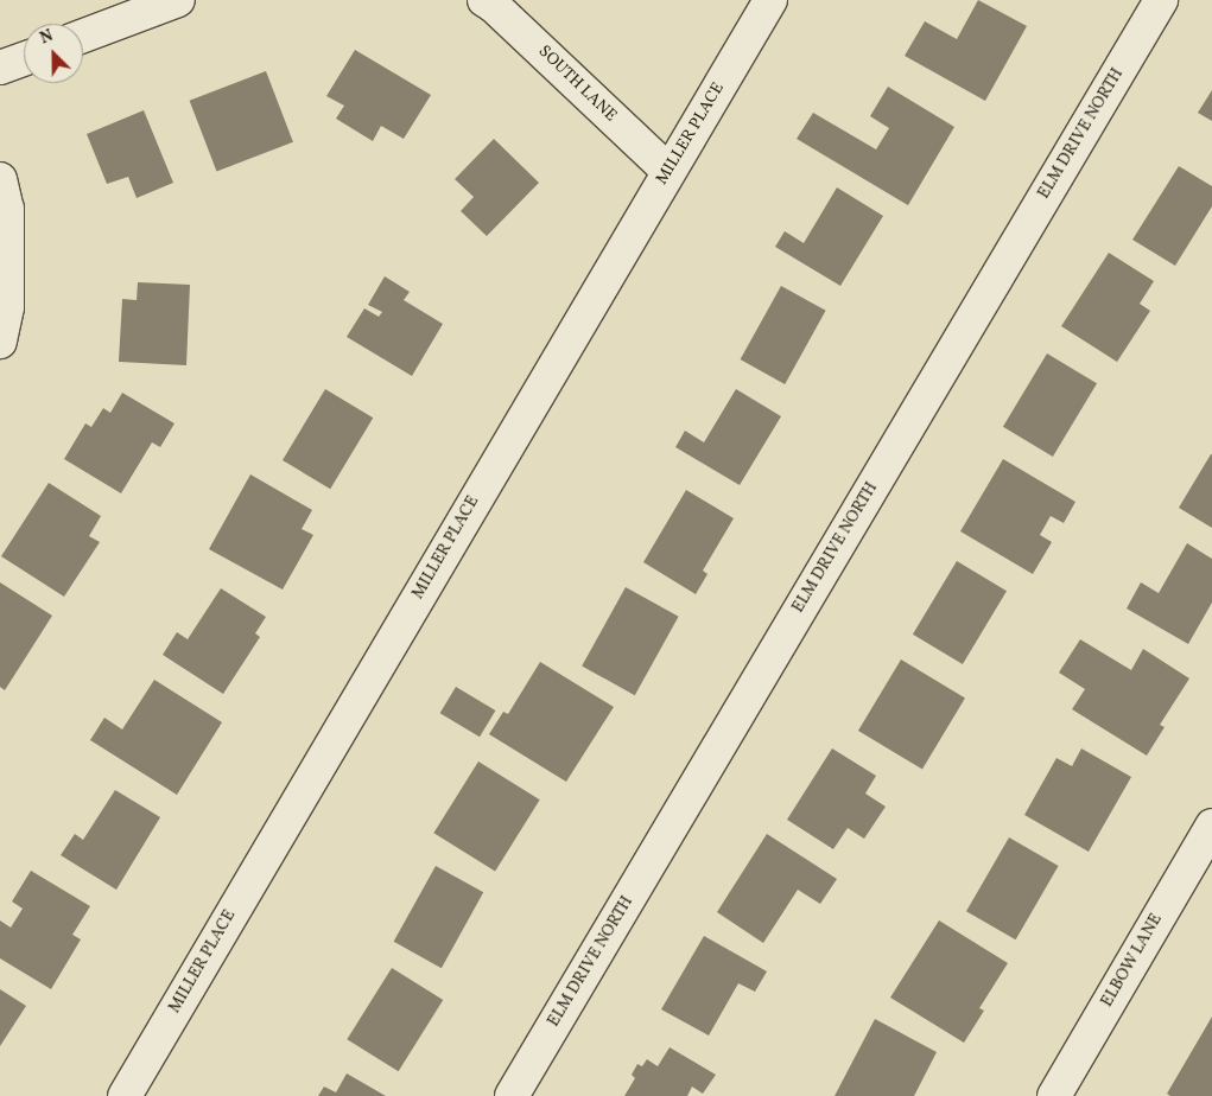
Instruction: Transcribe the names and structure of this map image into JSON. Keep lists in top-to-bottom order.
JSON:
{
  "streets": {
    "street": [
      "SOUTH LANE",
      "MILLER PLACE",
      "ELM DRIVE NORTH",
      "ELBOW LANE"
    ]
  },
  "crossings": [
    ["SOUTH LANE", "MILLER PLACE"]
  ],
  "north": "top left"
}
